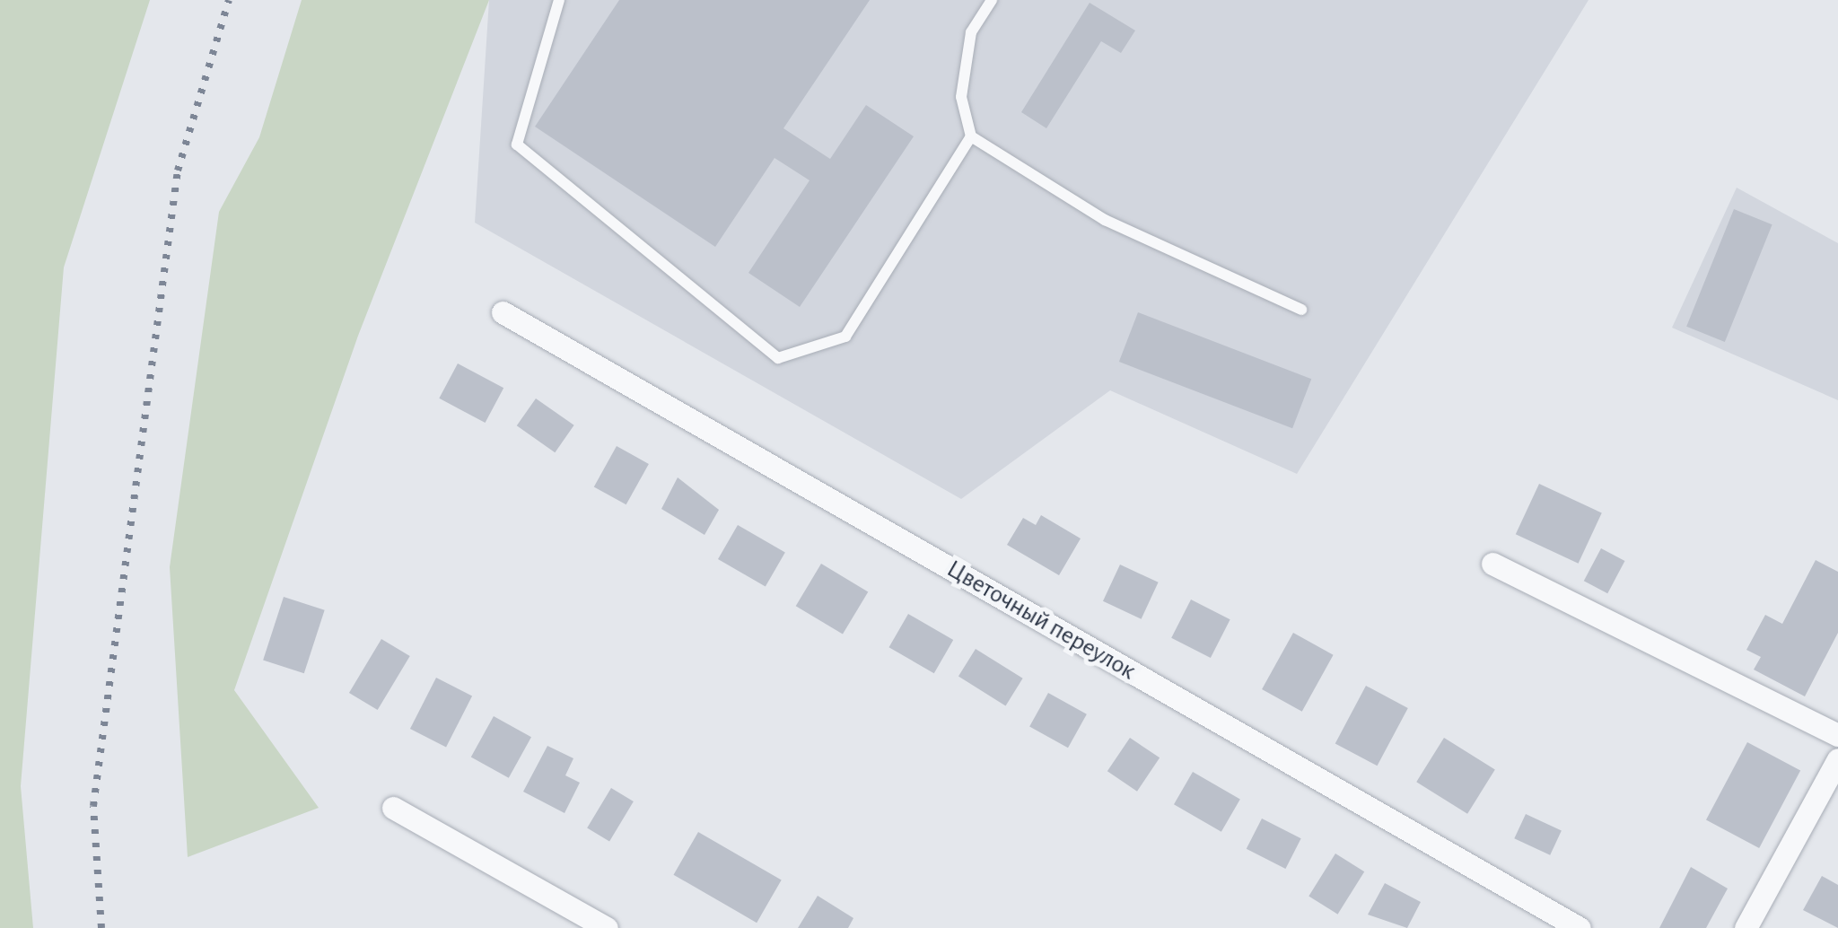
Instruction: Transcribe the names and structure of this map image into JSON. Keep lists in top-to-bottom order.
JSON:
{
  "streets": {
    "street": ["Цветочный переулок"]
  }
}
